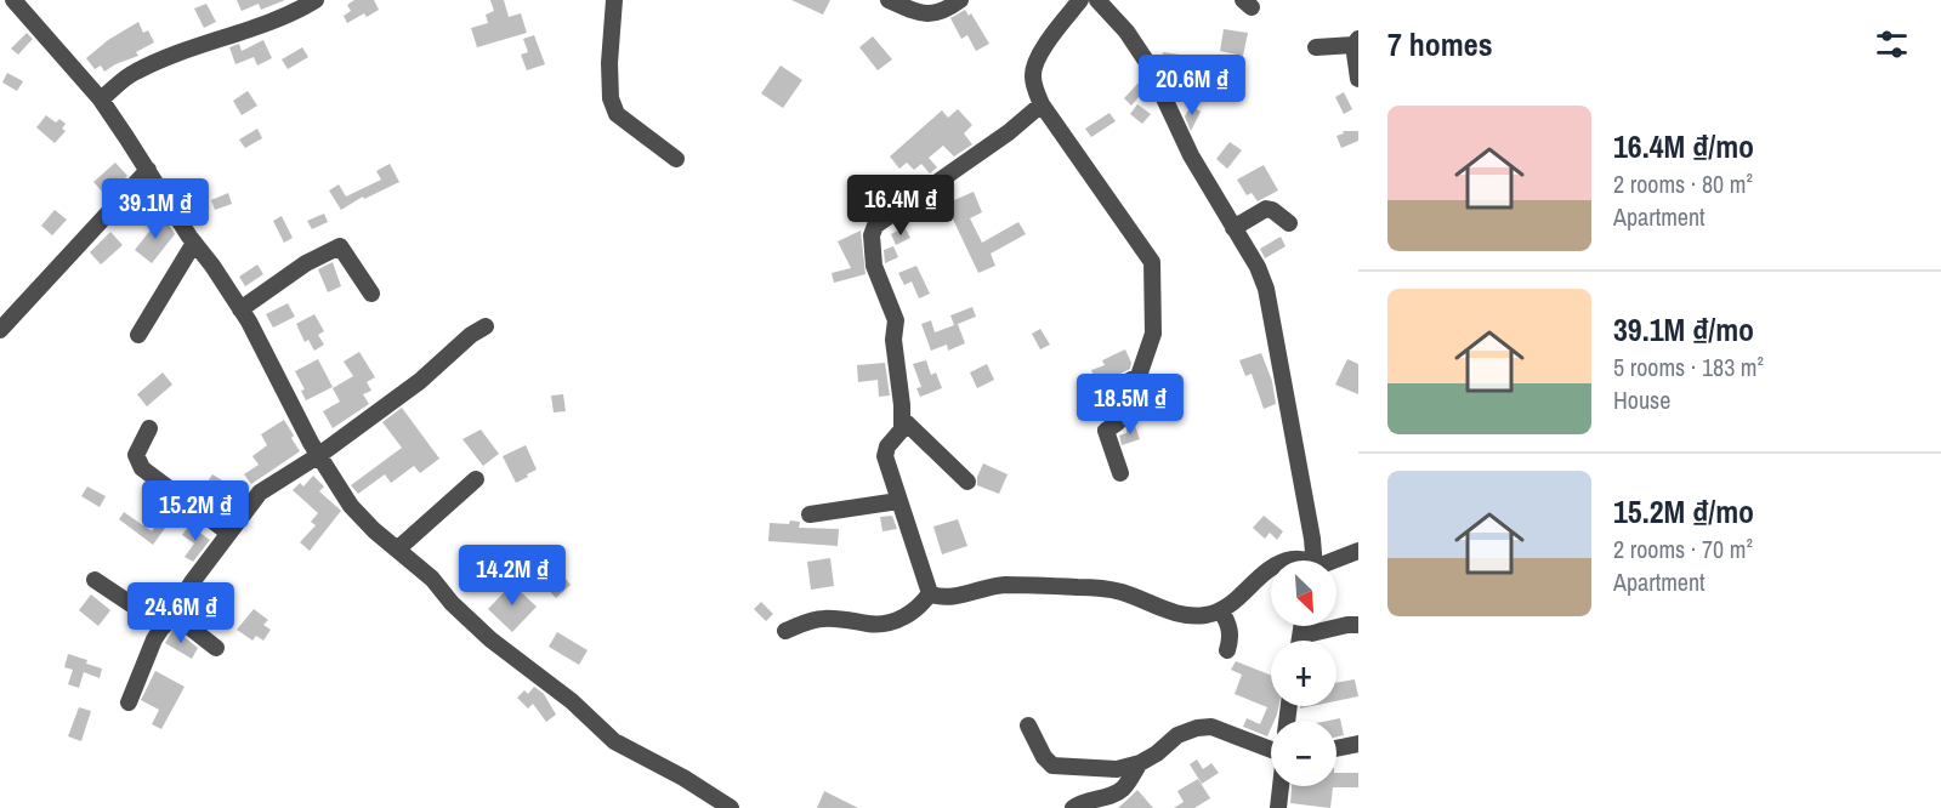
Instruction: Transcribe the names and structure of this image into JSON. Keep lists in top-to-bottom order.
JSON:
{
  "north": "bottom right",
  "page": {
    "heading": "7 homes",
    "price": [
      "20.6M ₫",
      "16.4M ₫",
      "39.1M ₫",
      "18.5M ₫",
      "15.2M ₫",
      "14.2M ₫",
      "24.6M ₫"
    ],
    "list": [
      {
        "name": "16.4M ₫/mo",
        "note": "2 rooms · 80 m² · Apartment"
      },
      {
        "name": "39.1M ₫/mo",
        "note": "5 rooms · 183 m² · House"
      },
      {
        "name": "15.2M ₫/mo",
        "note": "2 rooms · 70 m² · Apartment"
      }
    ],
    "map_buttons": ["+", "−"]
  }
}
